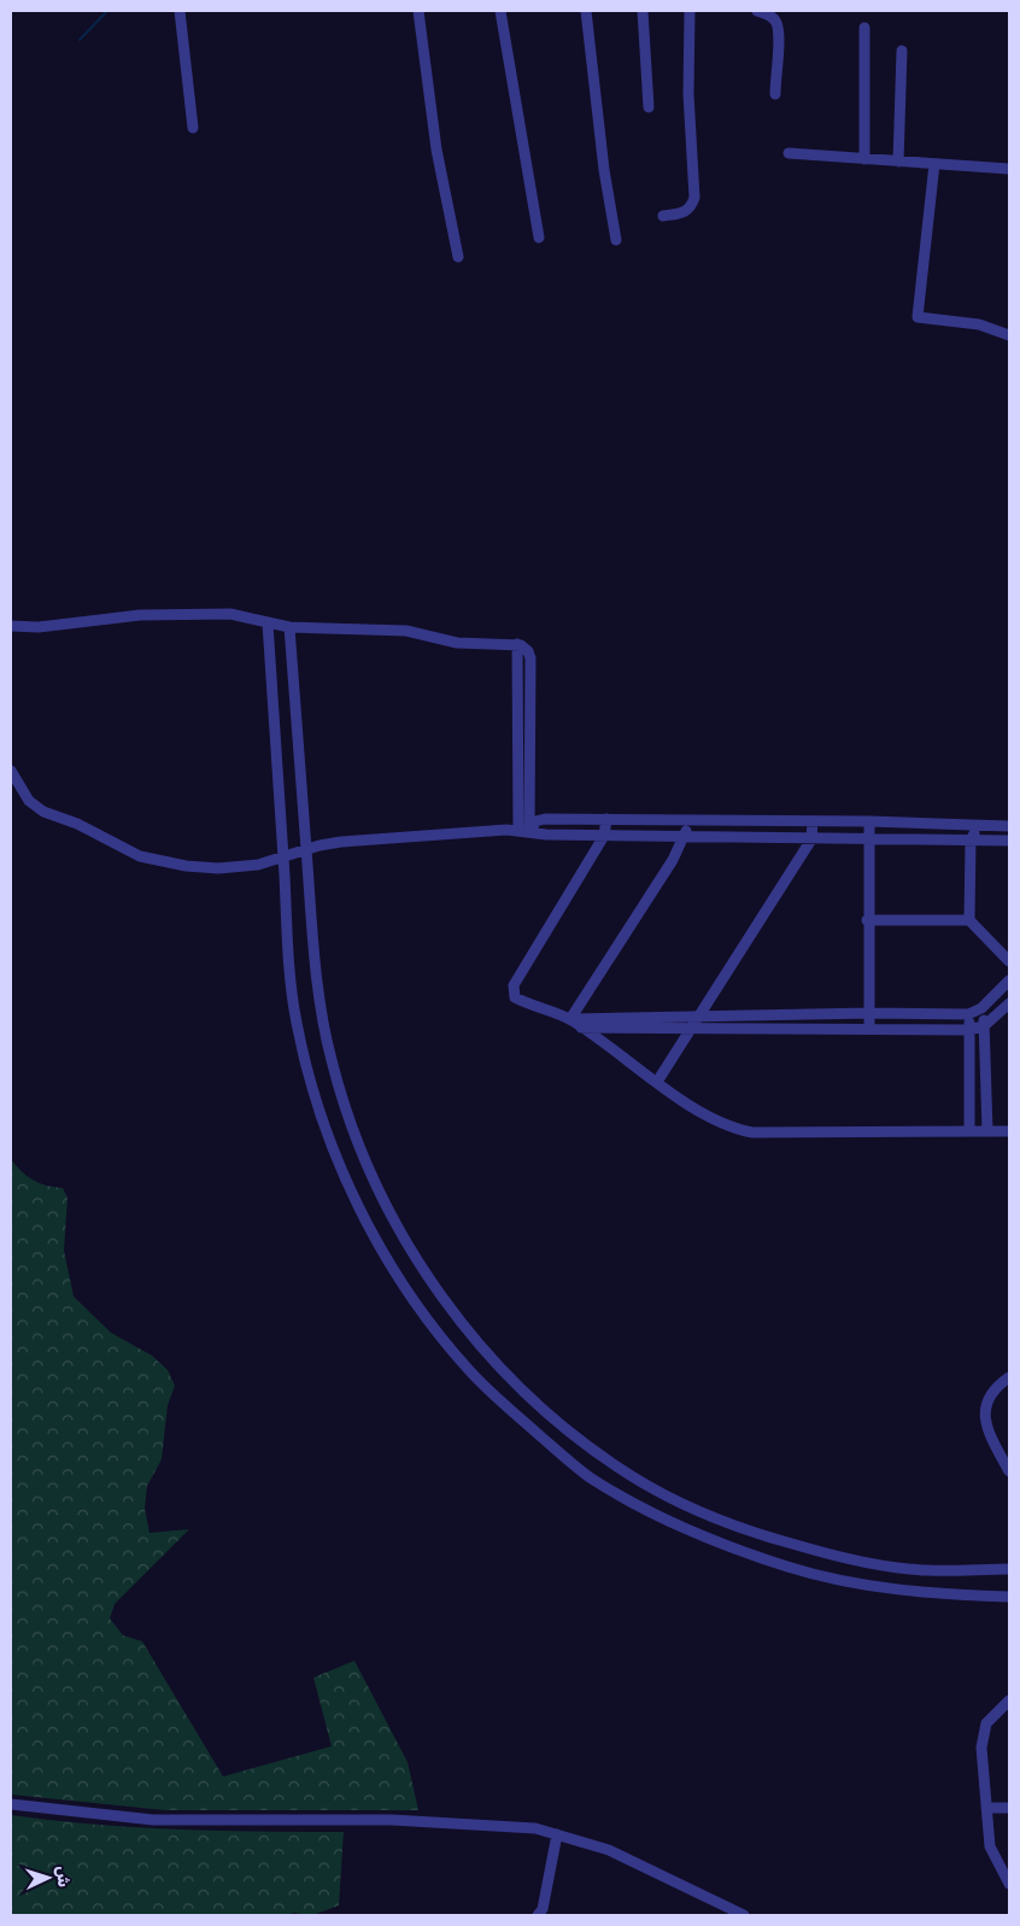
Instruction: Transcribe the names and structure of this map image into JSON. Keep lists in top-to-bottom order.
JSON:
{
  "north": "right"
}
